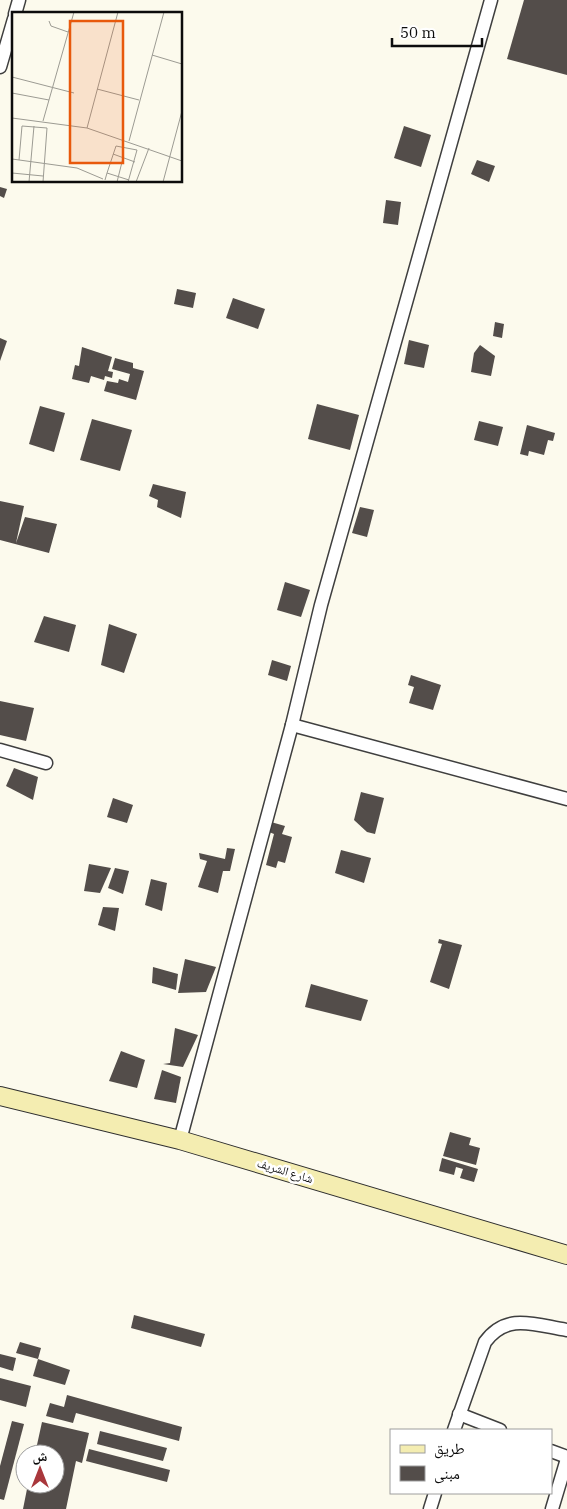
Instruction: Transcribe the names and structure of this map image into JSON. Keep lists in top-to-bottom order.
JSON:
{
  "streets": {
    "main road": ["شارع الشريف"]
  },
  "legend": ["طريق", "مبنى"],
  "scale_bar": "50 m",
  "north": "top"
}
